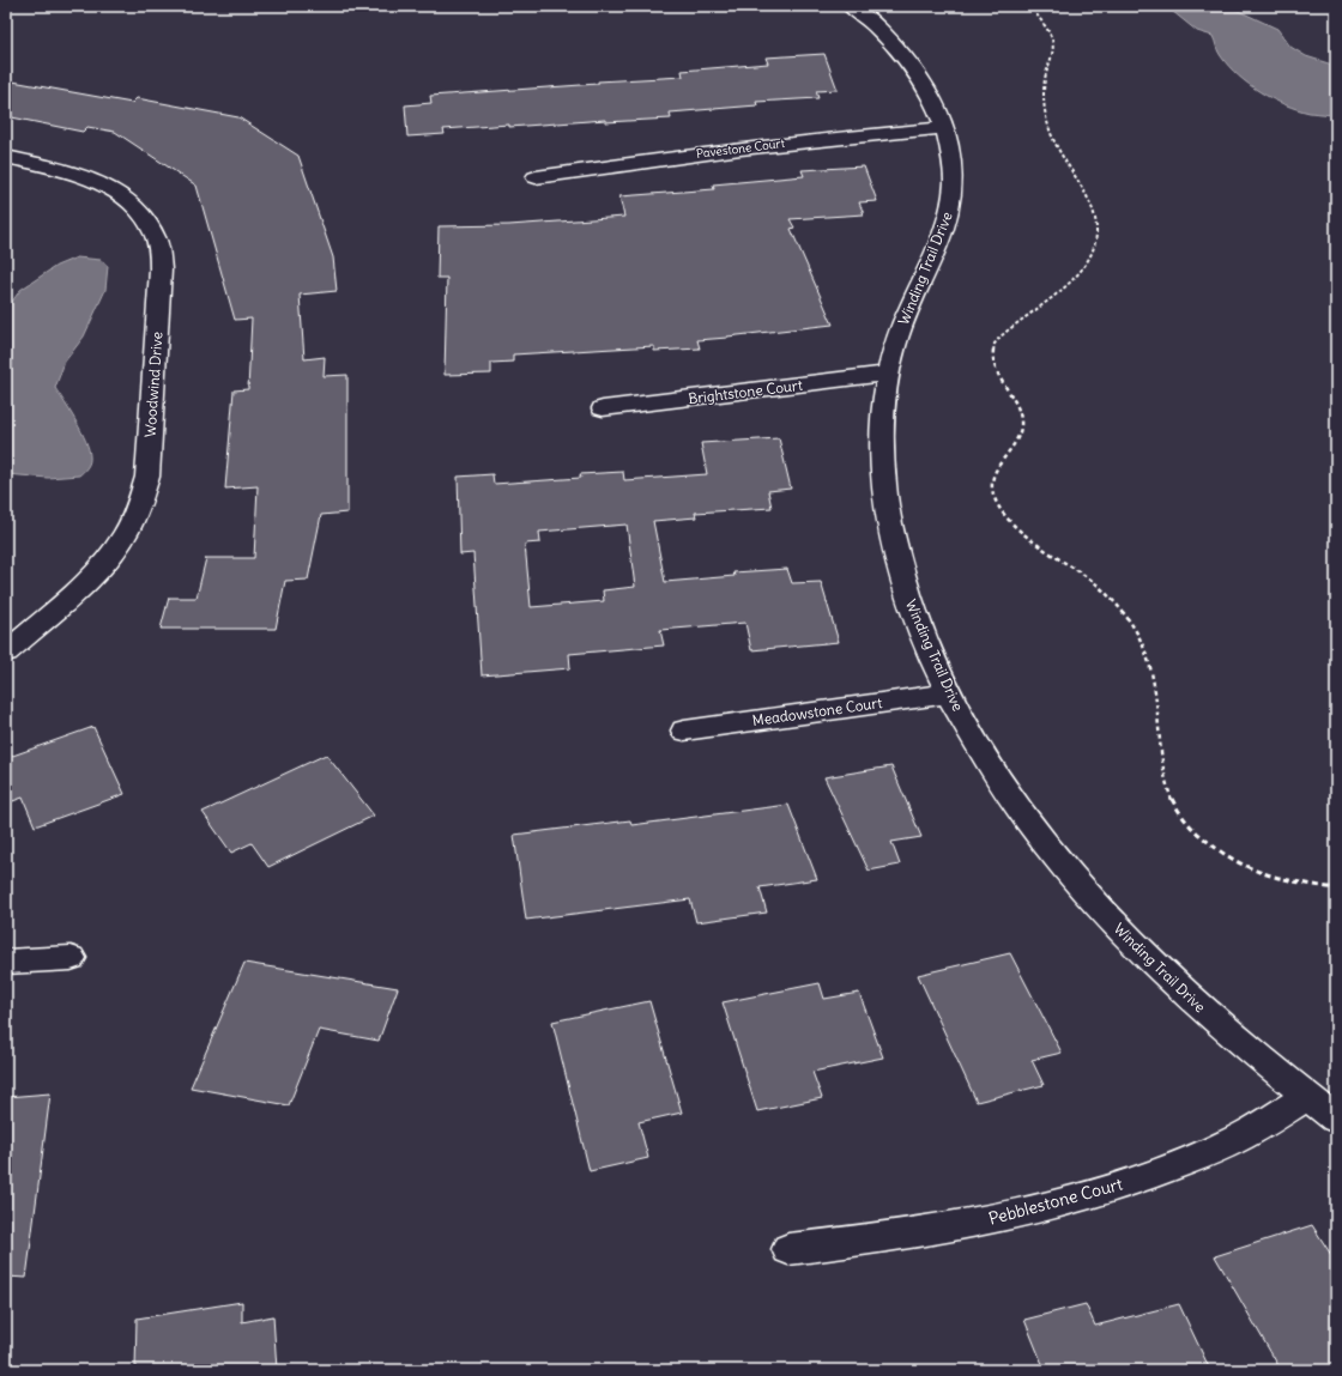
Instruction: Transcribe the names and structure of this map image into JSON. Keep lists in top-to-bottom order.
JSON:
{
  "streets": {
    "street": [
      "Pavestone Court",
      "Winding Trail Drive",
      "Woodwind Drive",
      "Brightstone Court",
      "Meadowstone Court",
      "Pebblestone Court"
    ]
  },
  "crossings": [
    ["Pavestone Court", "Winding Trail Drive"],
    ["Winding Trail Drive", "Brightstone Court"],
    ["Winding Trail Drive", "Meadowstone Court"],
    ["Winding Trail Drive", "Pebblestone Court"]
  ]
}
